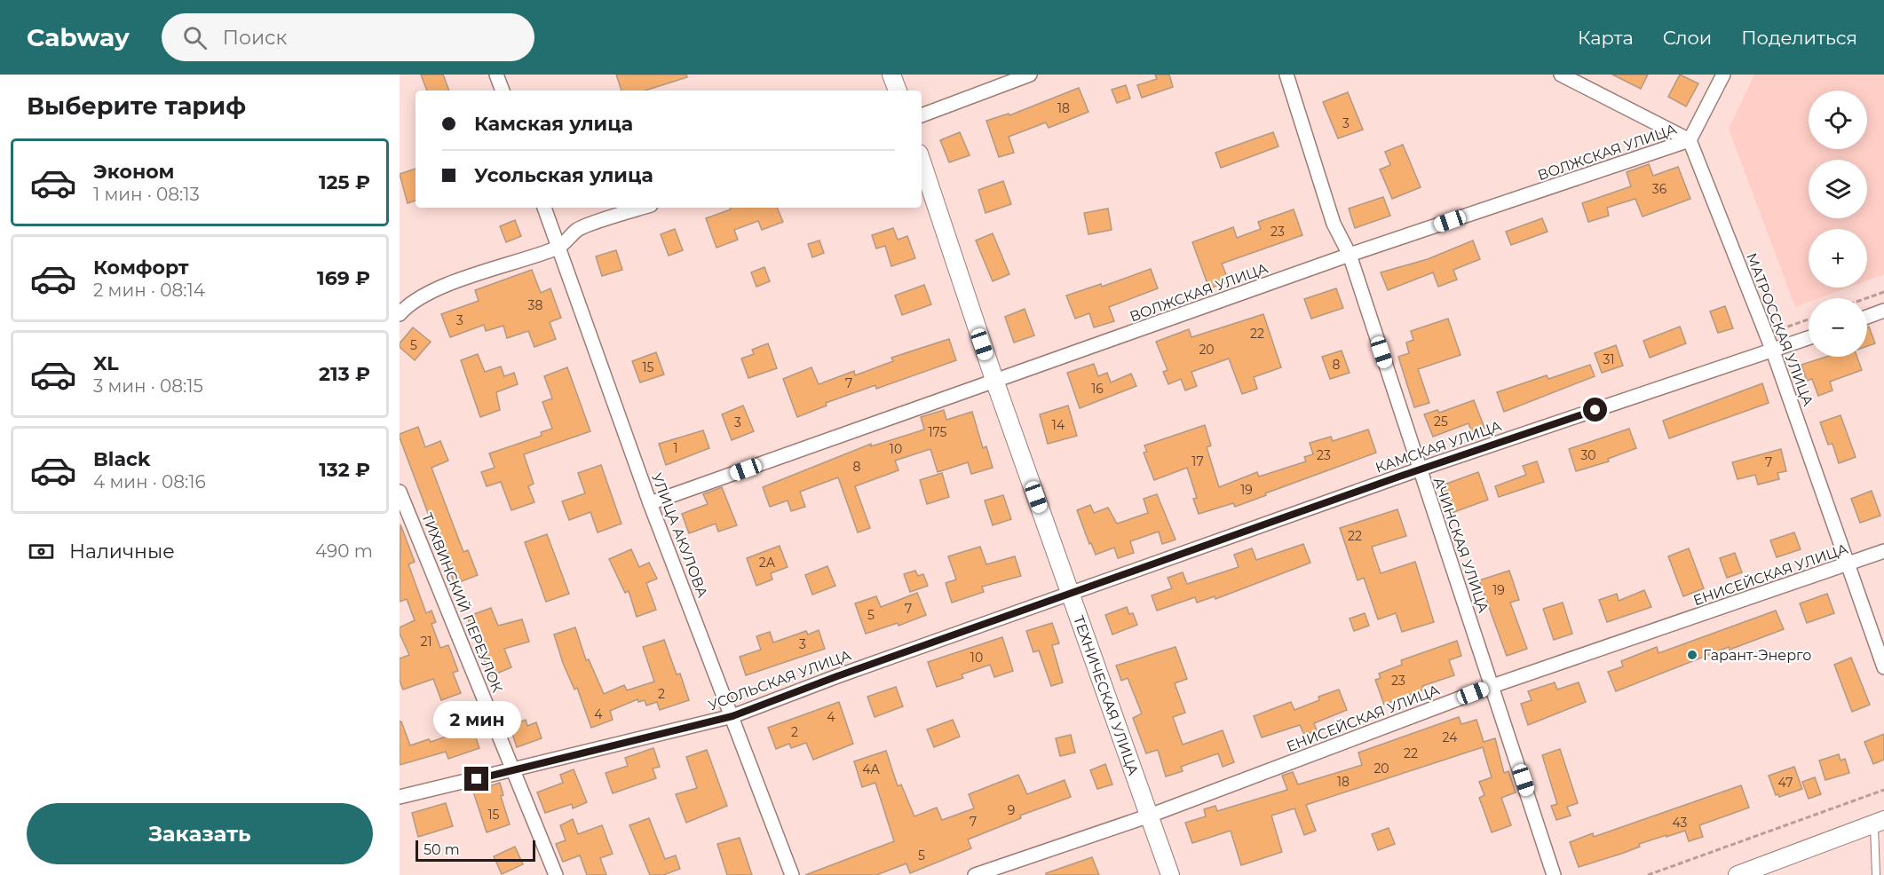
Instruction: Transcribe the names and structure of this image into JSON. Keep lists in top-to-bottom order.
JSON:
{
  "streets": {
    "street": [
      "ВОЛЖСКАЯ УЛИЦА",
      "МАТРОССКАЯ УЛИЦА",
      "КАМСКАЯ УЛИЦА",
      "УЛИЦА АКУЛОВА",
      "АЧИНСКАЯ УЛИЦА",
      "ЕНИСЕЙСКАЯ УЛИЦА",
      "ТИХВИНСКИЙ ПЕРЕУЛОК",
      "УСОЛЬСКАЯ УЛИЦА",
      "ТЕХНИЧЕСКАЯ УЛИЦА"
    ]
  },
  "crossings": [
    ["ВОЛЖСКАЯ УЛИЦА", "МАТРОССКАЯ УЛИЦА"],
    ["ВОЛЖСКАЯ УЛИЦА", "УЛИЦА АКУЛОВА"],
    ["ВОЛЖСКАЯ УЛИЦА", "АЧИНСКАЯ УЛИЦА"],
    ["ВОЛЖСКАЯ УЛИЦА", "ТЕХНИЧЕСКАЯ УЛИЦА"],
    ["МАТРОССКАЯ УЛИЦА", "КАМСКАЯ УЛИЦА"],
    ["МАТРОССКАЯ УЛИЦА", "ЕНИСЕЙСКАЯ УЛИЦА"],
    ["КАМСКАЯ УЛИЦА", "АЧИНСКАЯ УЛИЦА"],
    ["КАМСКАЯ УЛИЦА", "УСОЛЬСКАЯ УЛИЦА"],
    ["КАМСКАЯ УЛИЦА", "ТЕХНИЧЕСКАЯ УЛИЦА"],
    ["УЛИЦА АКУЛОВА", "УСОЛЬСКАЯ УЛИЦА"],
    ["АЧИНСКАЯ УЛИЦА", "ЕНИСЕЙСКАЯ УЛИЦА"],
    ["ЕНИСЕЙСКАЯ УЛИЦА", "ТЕХНИЧЕСКАЯ УЛИЦА"],
    ["ТИХВИНСКИЙ ПЕРЕУЛОК", "УСОЛЬСКАЯ УЛИЦА"],
    ["УСОЛЬСКАЯ УЛИЦА", "ТЕХНИЧЕСКАЯ УЛИЦА"]
  ],
  "places": ["Гарант-Энерго"],
  "house_numbers": [
    "18",
    "3",
    "36",
    "23",
    "38",
    "3",
    "22",
    "5",
    "20",
    "31",
    "8",
    "15",
    "7",
    "16",
    "25",
    "3",
    "14",
    "175",
    "1",
    "10",
    "23",
    "30",
    "17",
    "7",
    "8",
    "19",
    "22",
    "2А",
    "19",
    "7",
    "5",
    "21",
    "3",
    "10",
    "23",
    "2",
    "4",
    "4",
    "2",
    "24",
    "22",
    "20",
    "4А",
    "18",
    "47",
    "9",
    "15",
    "7",
    "43",
    "5"
  ],
  "scale_bar": "50 m",
  "page": {
    "header": "Cabway",
    "search": "Поиск",
    "nav": ["Карта", "Слои", "Поделиться"],
    "heading": "Выберите тариф",
    "map_buttons": ["+", "−"],
    "banner": ["Камская улица", "Усольская улица"],
    "list": [
      {
        "name": "Эконом",
        "note": "1 мин · 08:13",
        "value": "125 ₽"
      },
      {
        "name": "Комфорт",
        "note": "2 мин · 08:14",
        "value": "169 ₽"
      },
      {
        "name": "XL",
        "note": "3 мин · 08:15",
        "value": "213 ₽"
      },
      {
        "name": "Black",
        "note": "4 мин · 08:16",
        "value": "132 ₽"
      }
    ],
    "pay": ["Наличные", "490 m"],
    "bubble": "2 мин",
    "buttons": "Заказать",
    "scale": "50 m"
  }
}
